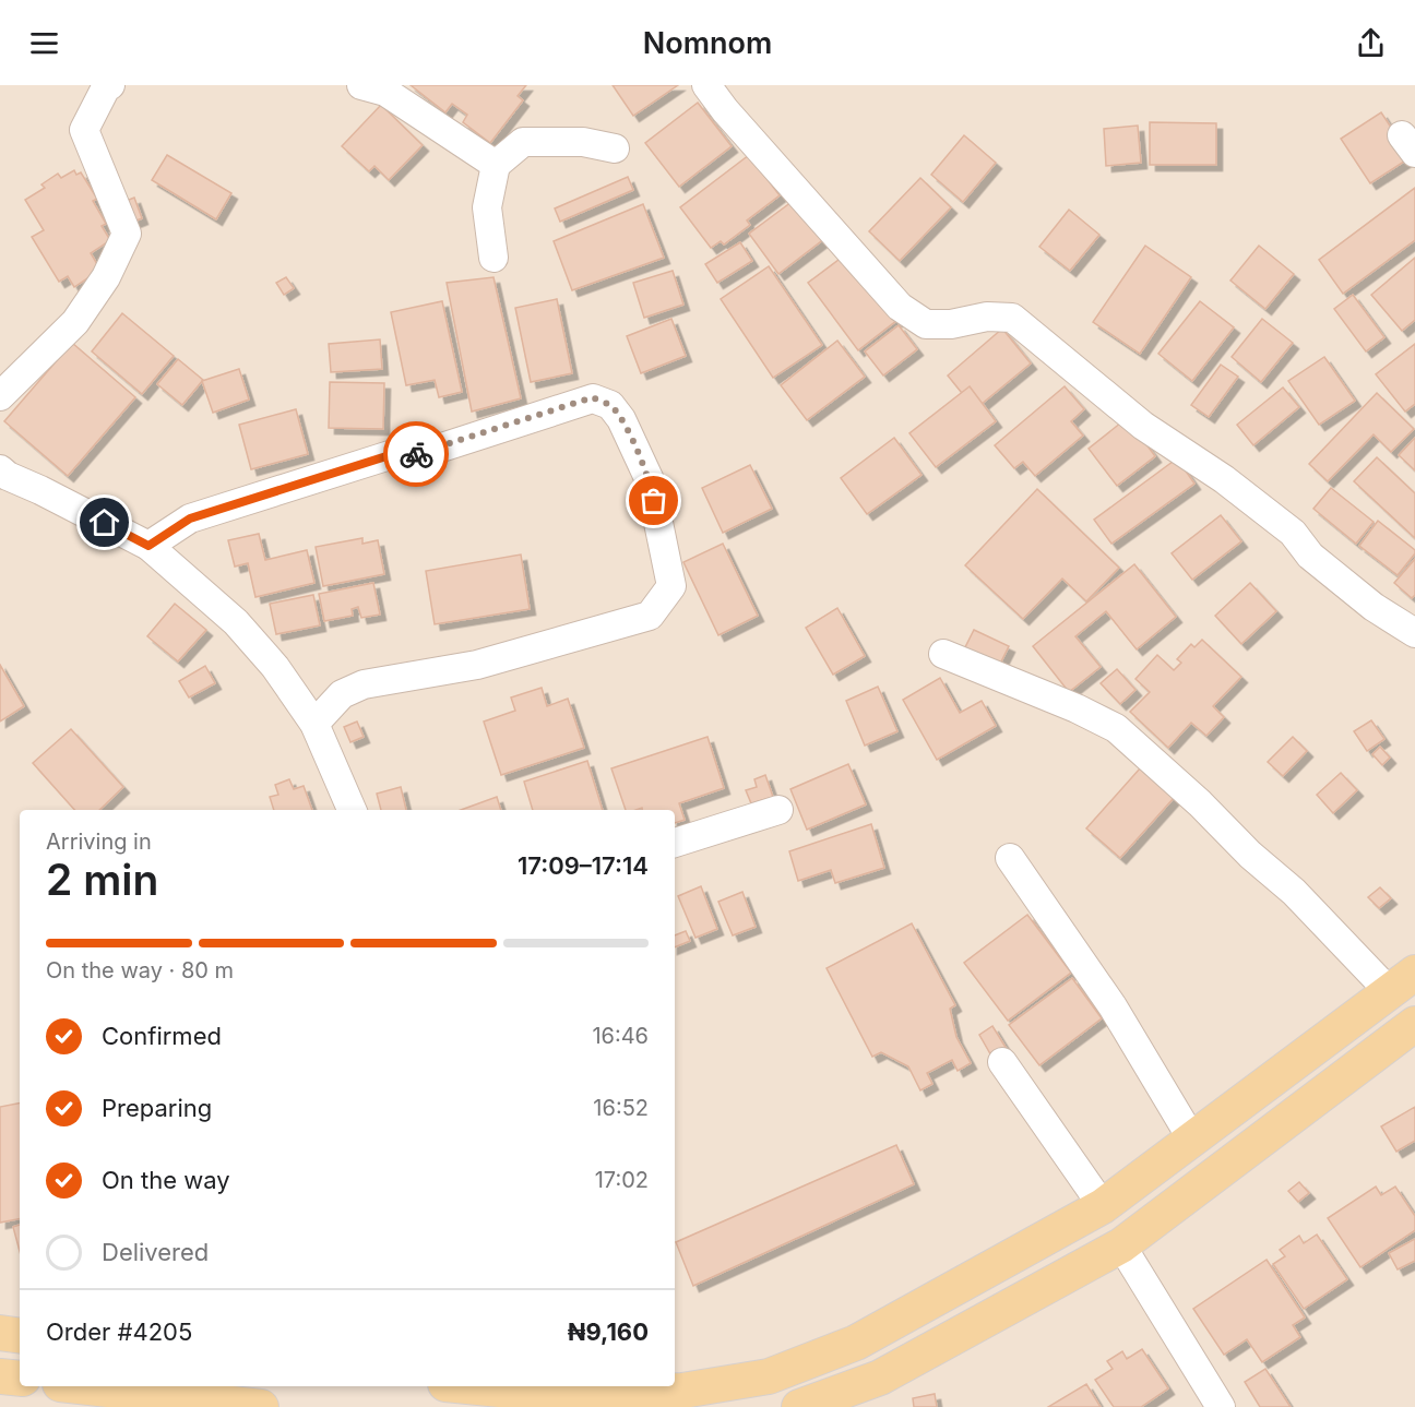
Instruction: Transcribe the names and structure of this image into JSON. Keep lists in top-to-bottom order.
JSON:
{
  "page": {
    "header": "Nomnom",
    "heading": ["2 min", "Arriving in", "17:09–17:14"],
    "panel": ["Order #4205", "₦9,160"],
    "bar": "On the way · 80 m",
    "list": [
      ["Confirmed", "16:46"],
      ["Preparing", "16:52"],
      ["On the way", "17:02"],
      "Delivered"
    ]
  }
}
